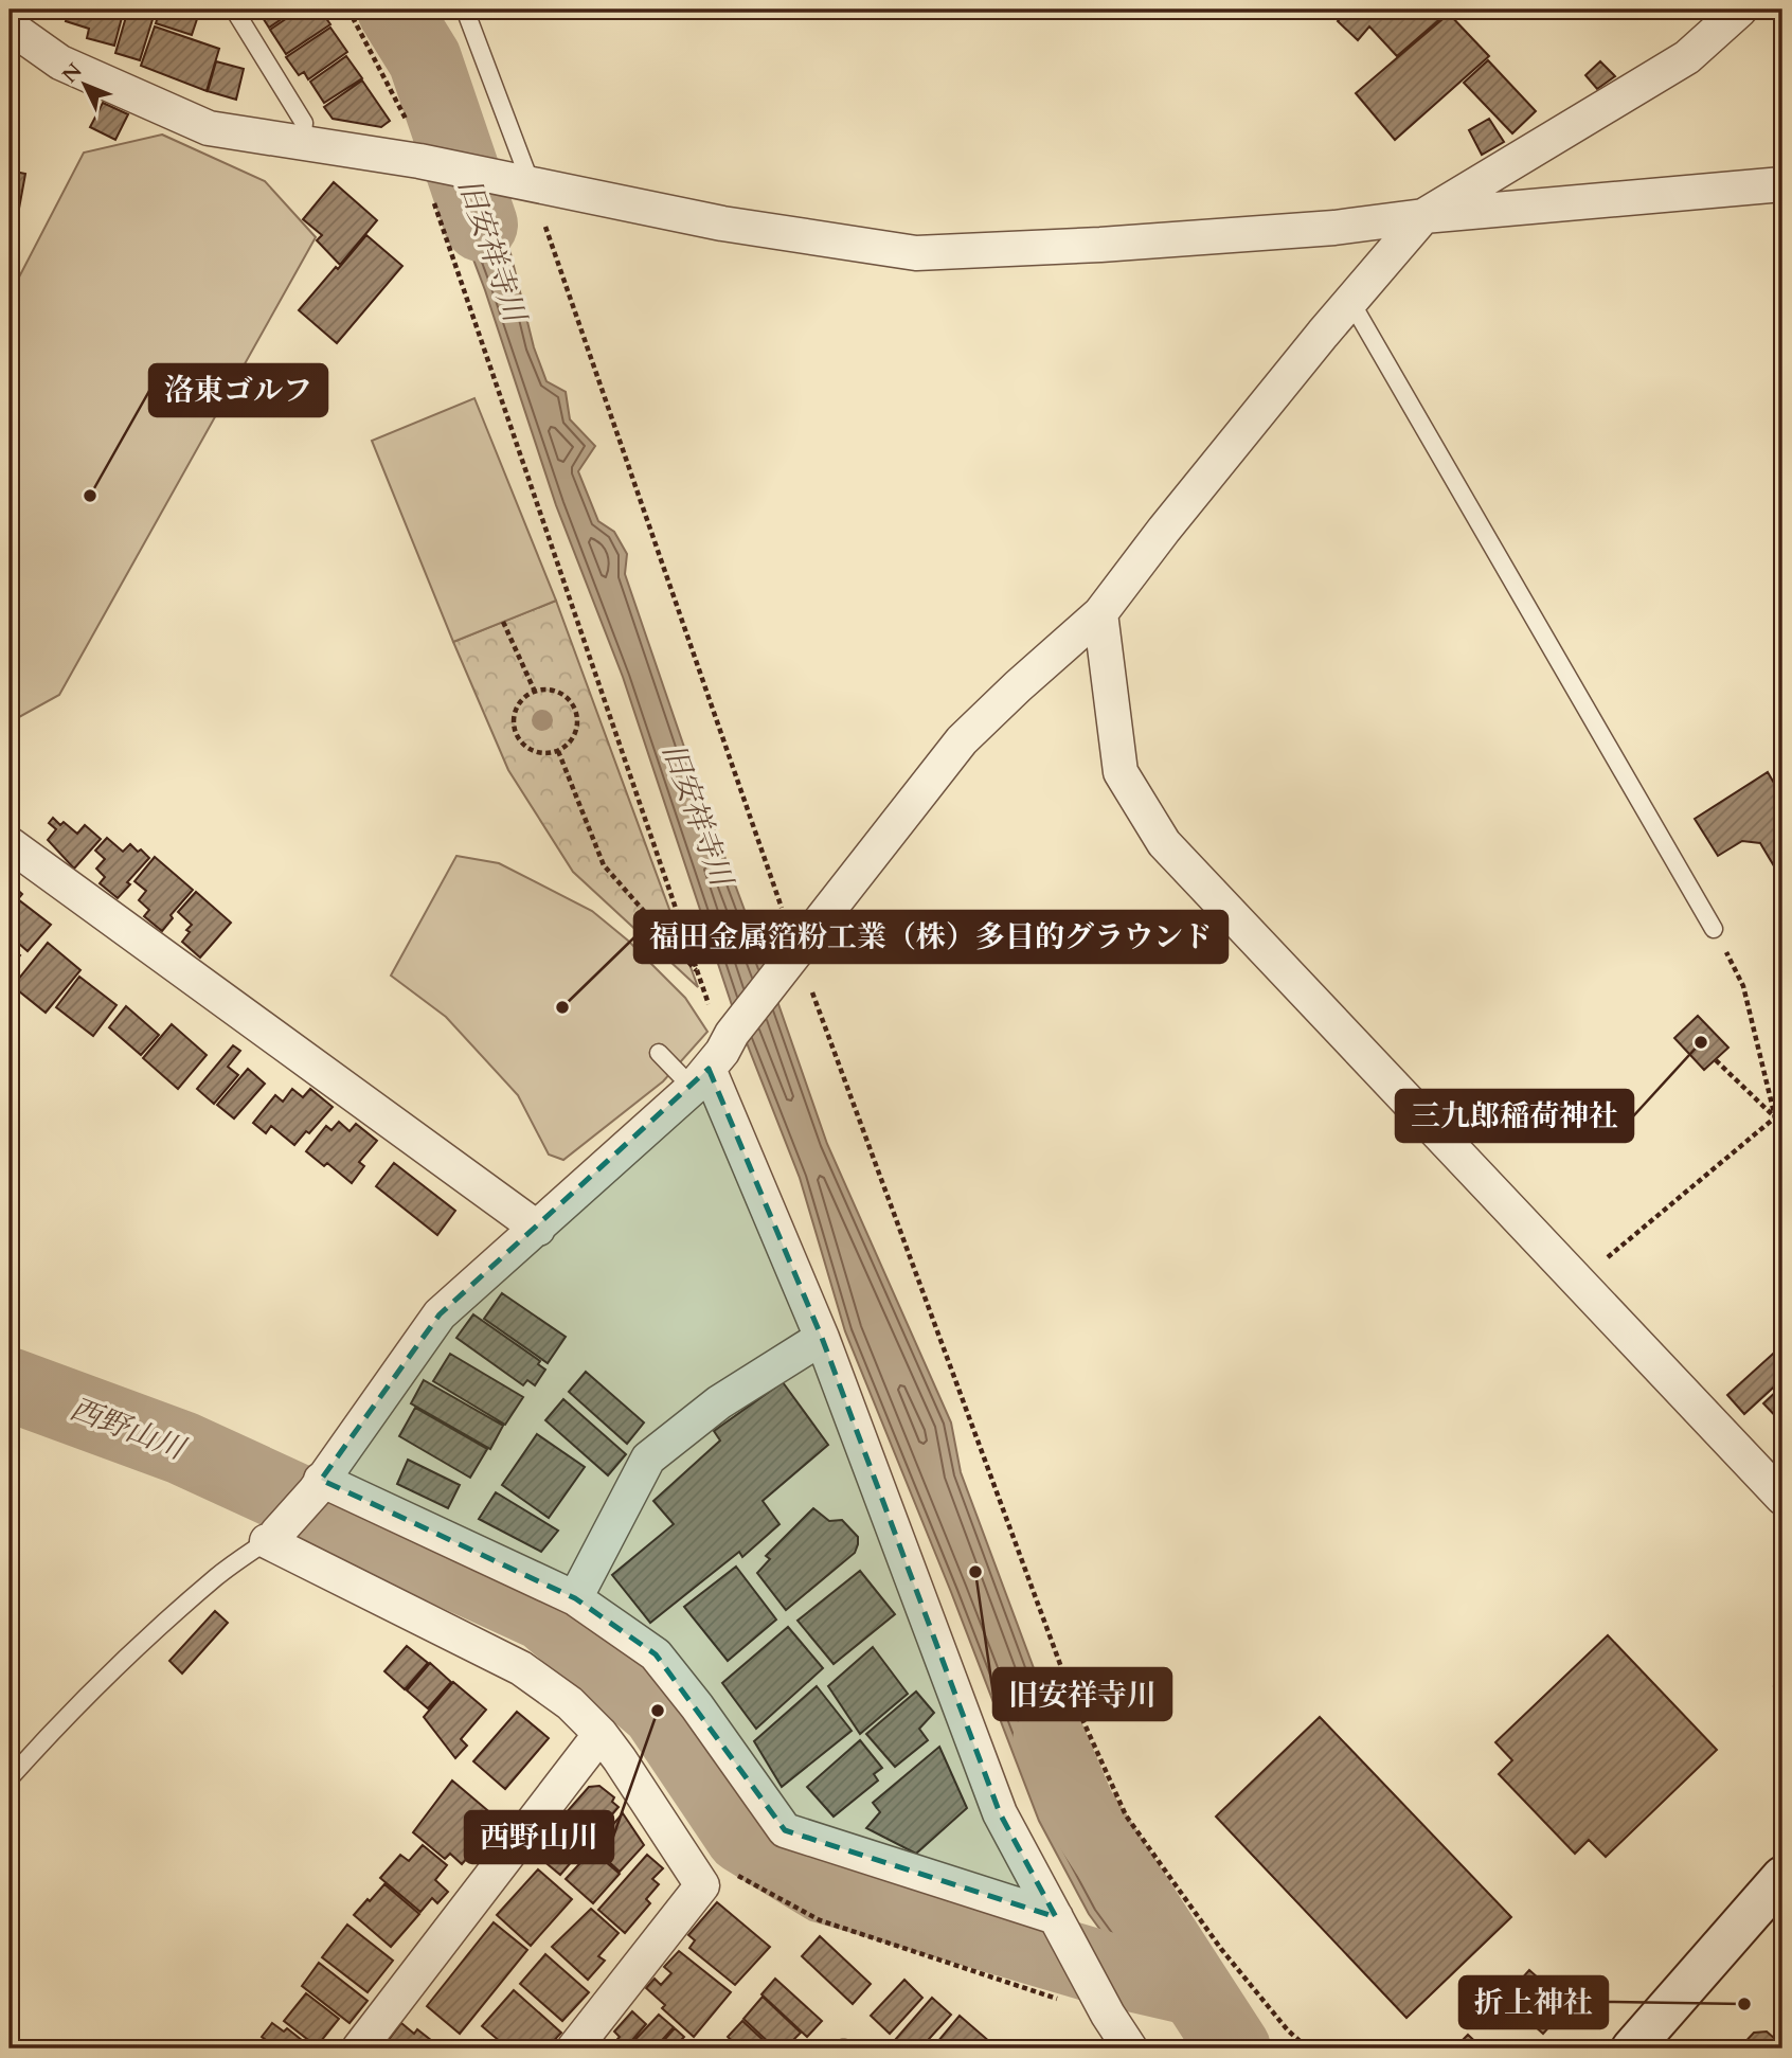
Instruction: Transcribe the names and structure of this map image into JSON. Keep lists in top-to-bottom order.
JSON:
{
  "water": ["旧安祥寺川", "西野山川"],
  "places": [
    "洛東ゴルフ",
    "福田金属箔粉工業（株）多目的グラウンド",
    "三九郎稲荷神社",
    "旧安祥寺川",
    "西野山川",
    "折上神社"
  ],
  "north": "top left"
}
